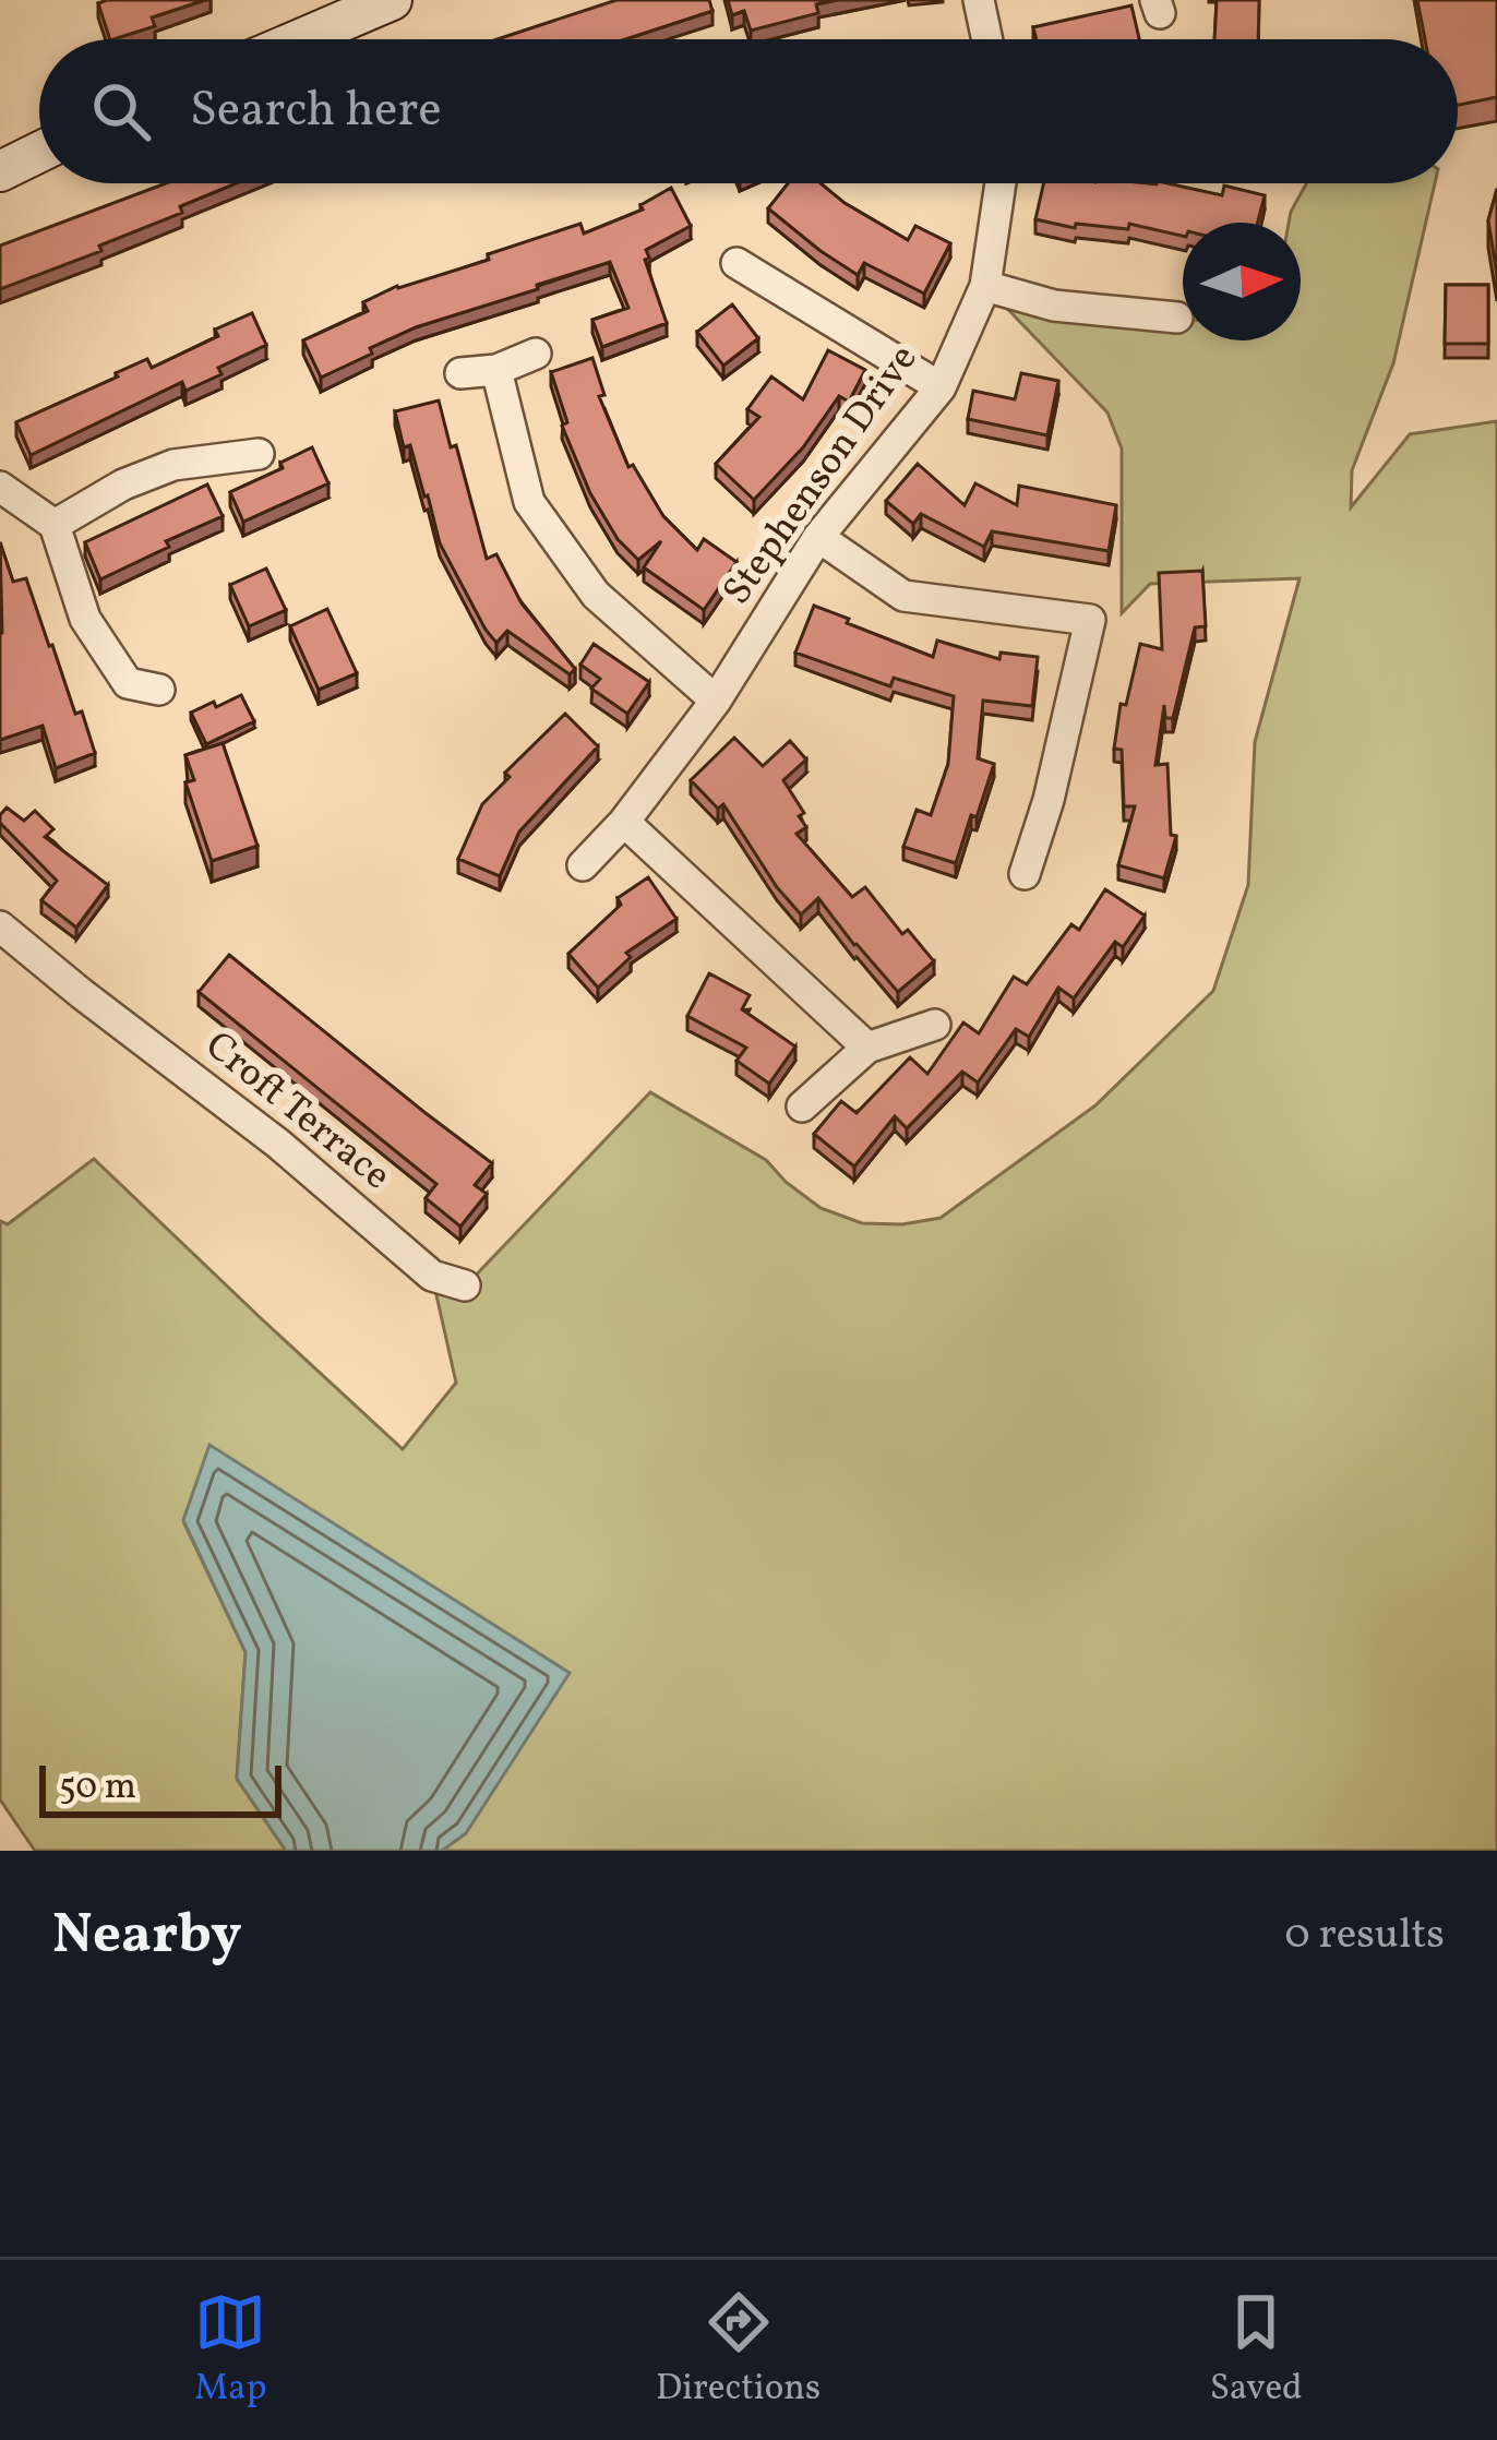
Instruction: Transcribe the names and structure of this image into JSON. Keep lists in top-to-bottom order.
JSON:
{
  "streets": {
    "street": ["Stephenson Drive", "Croft Terrace"]
  },
  "scale_bar": "50 m",
  "north": "right",
  "page": {
    "search": "Search here",
    "scale": "50 m",
    "heading": ["Nearby", "0 results"],
    "nav": ["Map", "Directions", "Saved"]
  }
}
